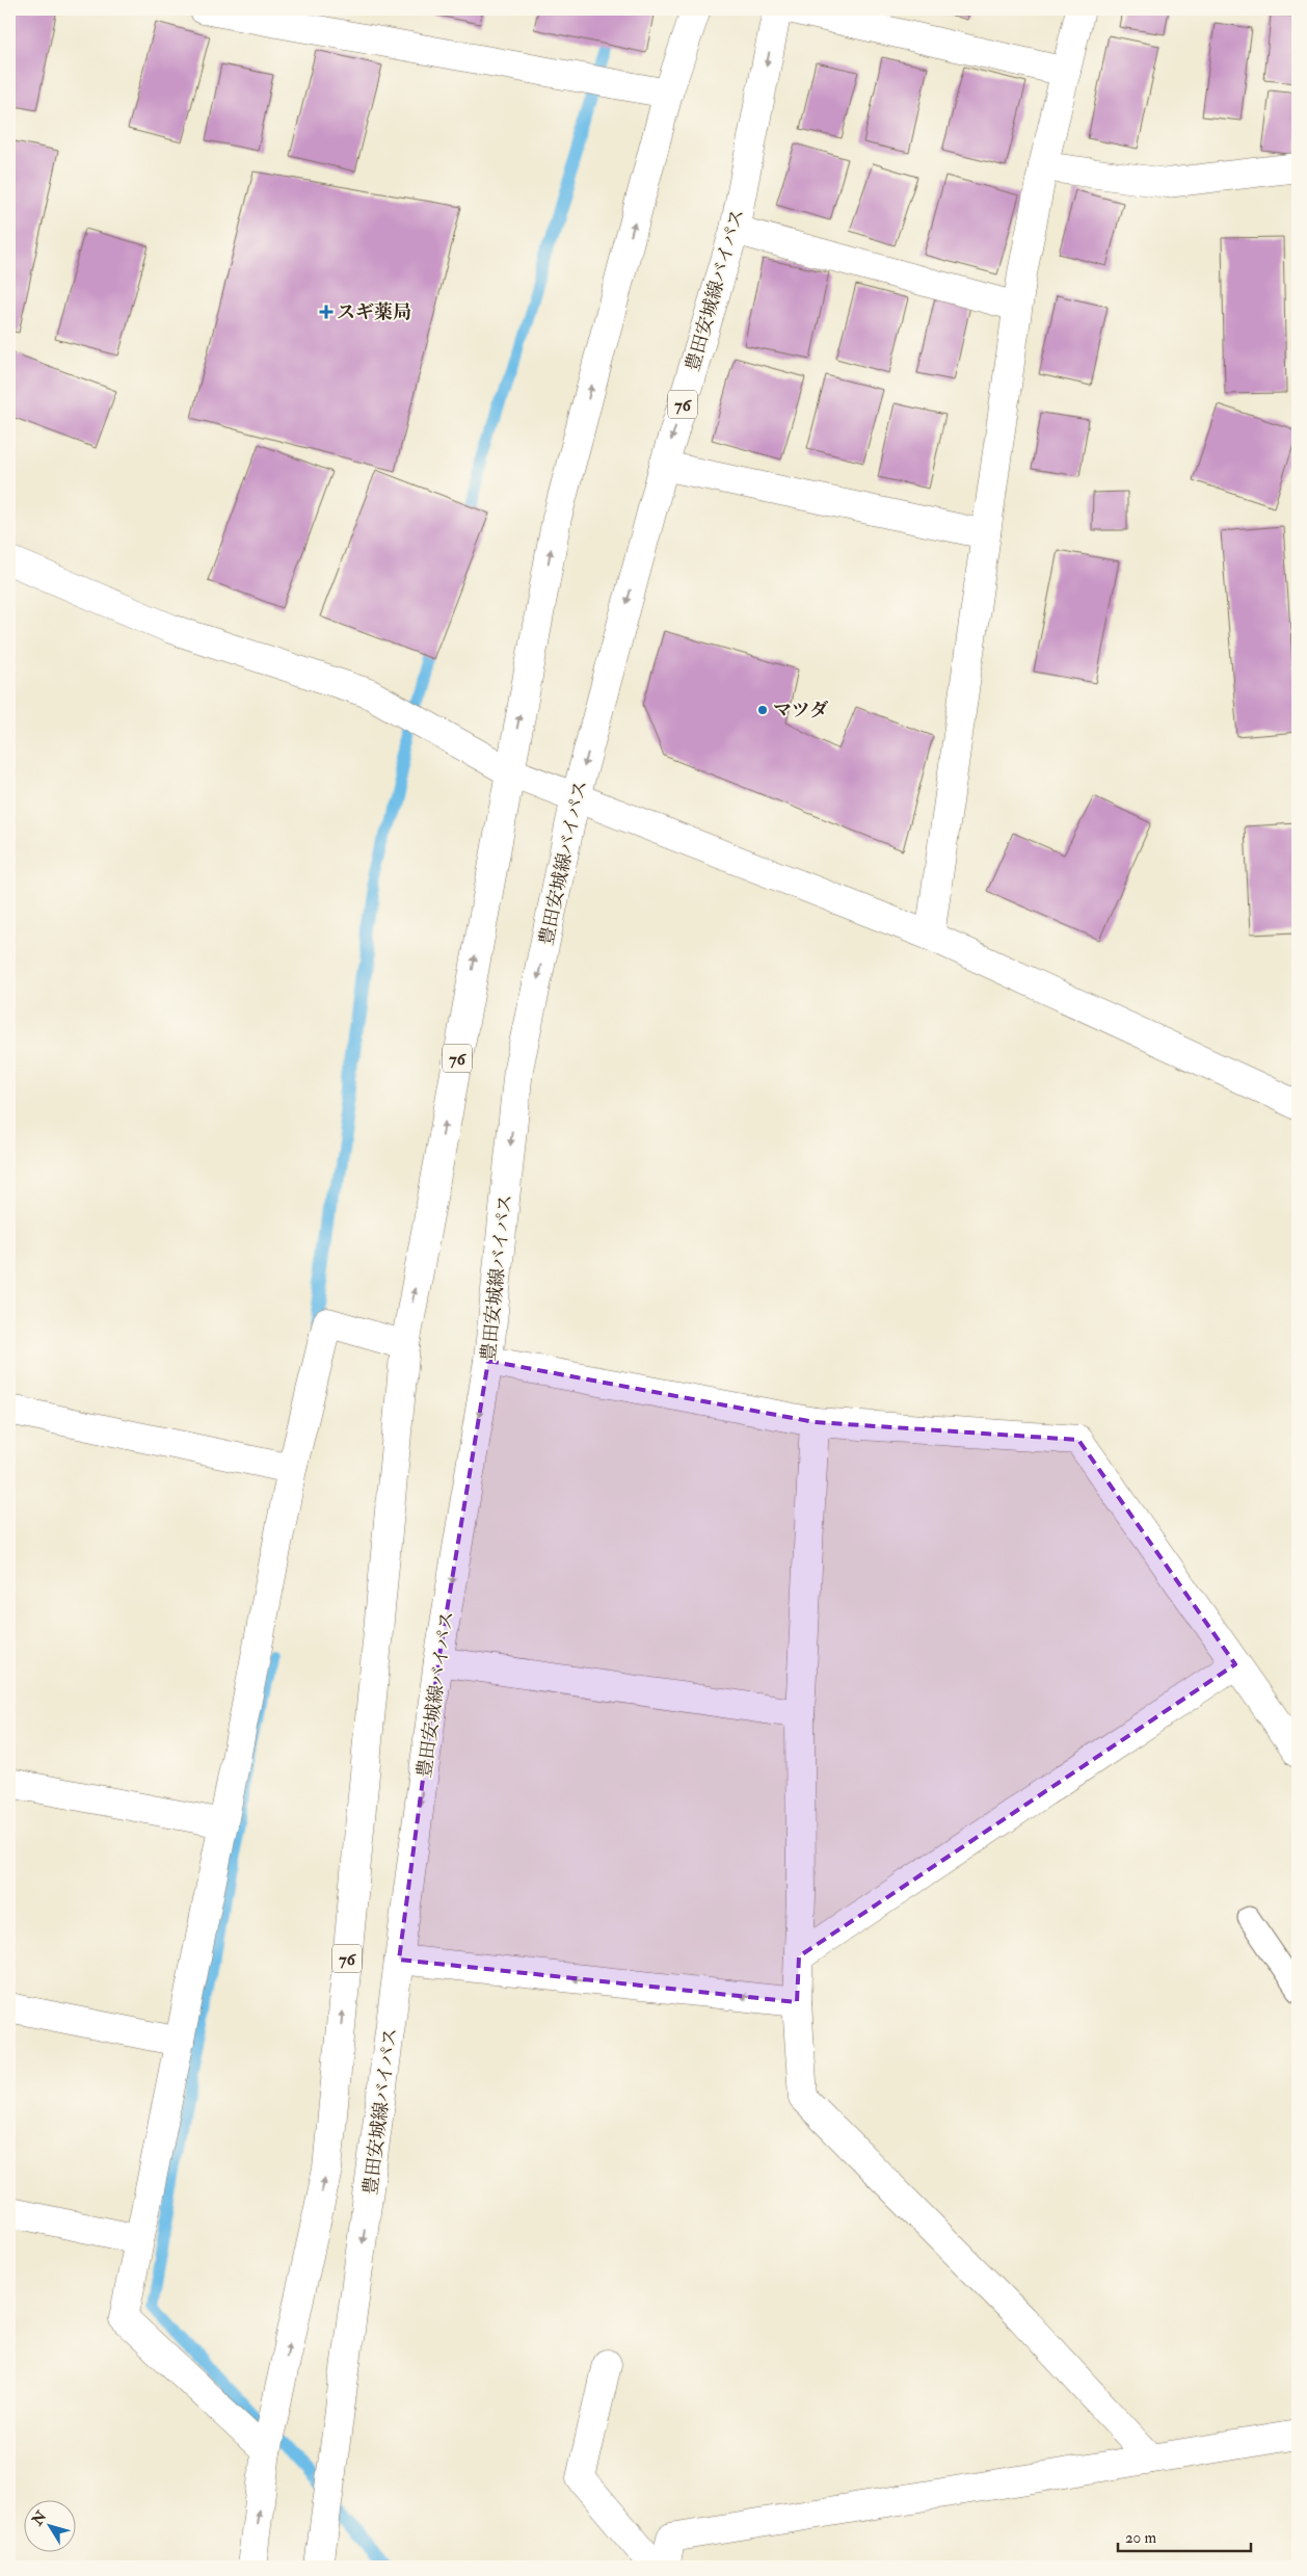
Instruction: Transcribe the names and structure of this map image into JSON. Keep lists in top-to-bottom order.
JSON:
{
  "streets": {
    "street": ["豊田安城線バイパス", "76"]
  },
  "places": {
    "health": ["スギ薬局"],
    "other": ["マツダ"]
  },
  "scale_bar": "20 m",
  "north": "top left"
}
